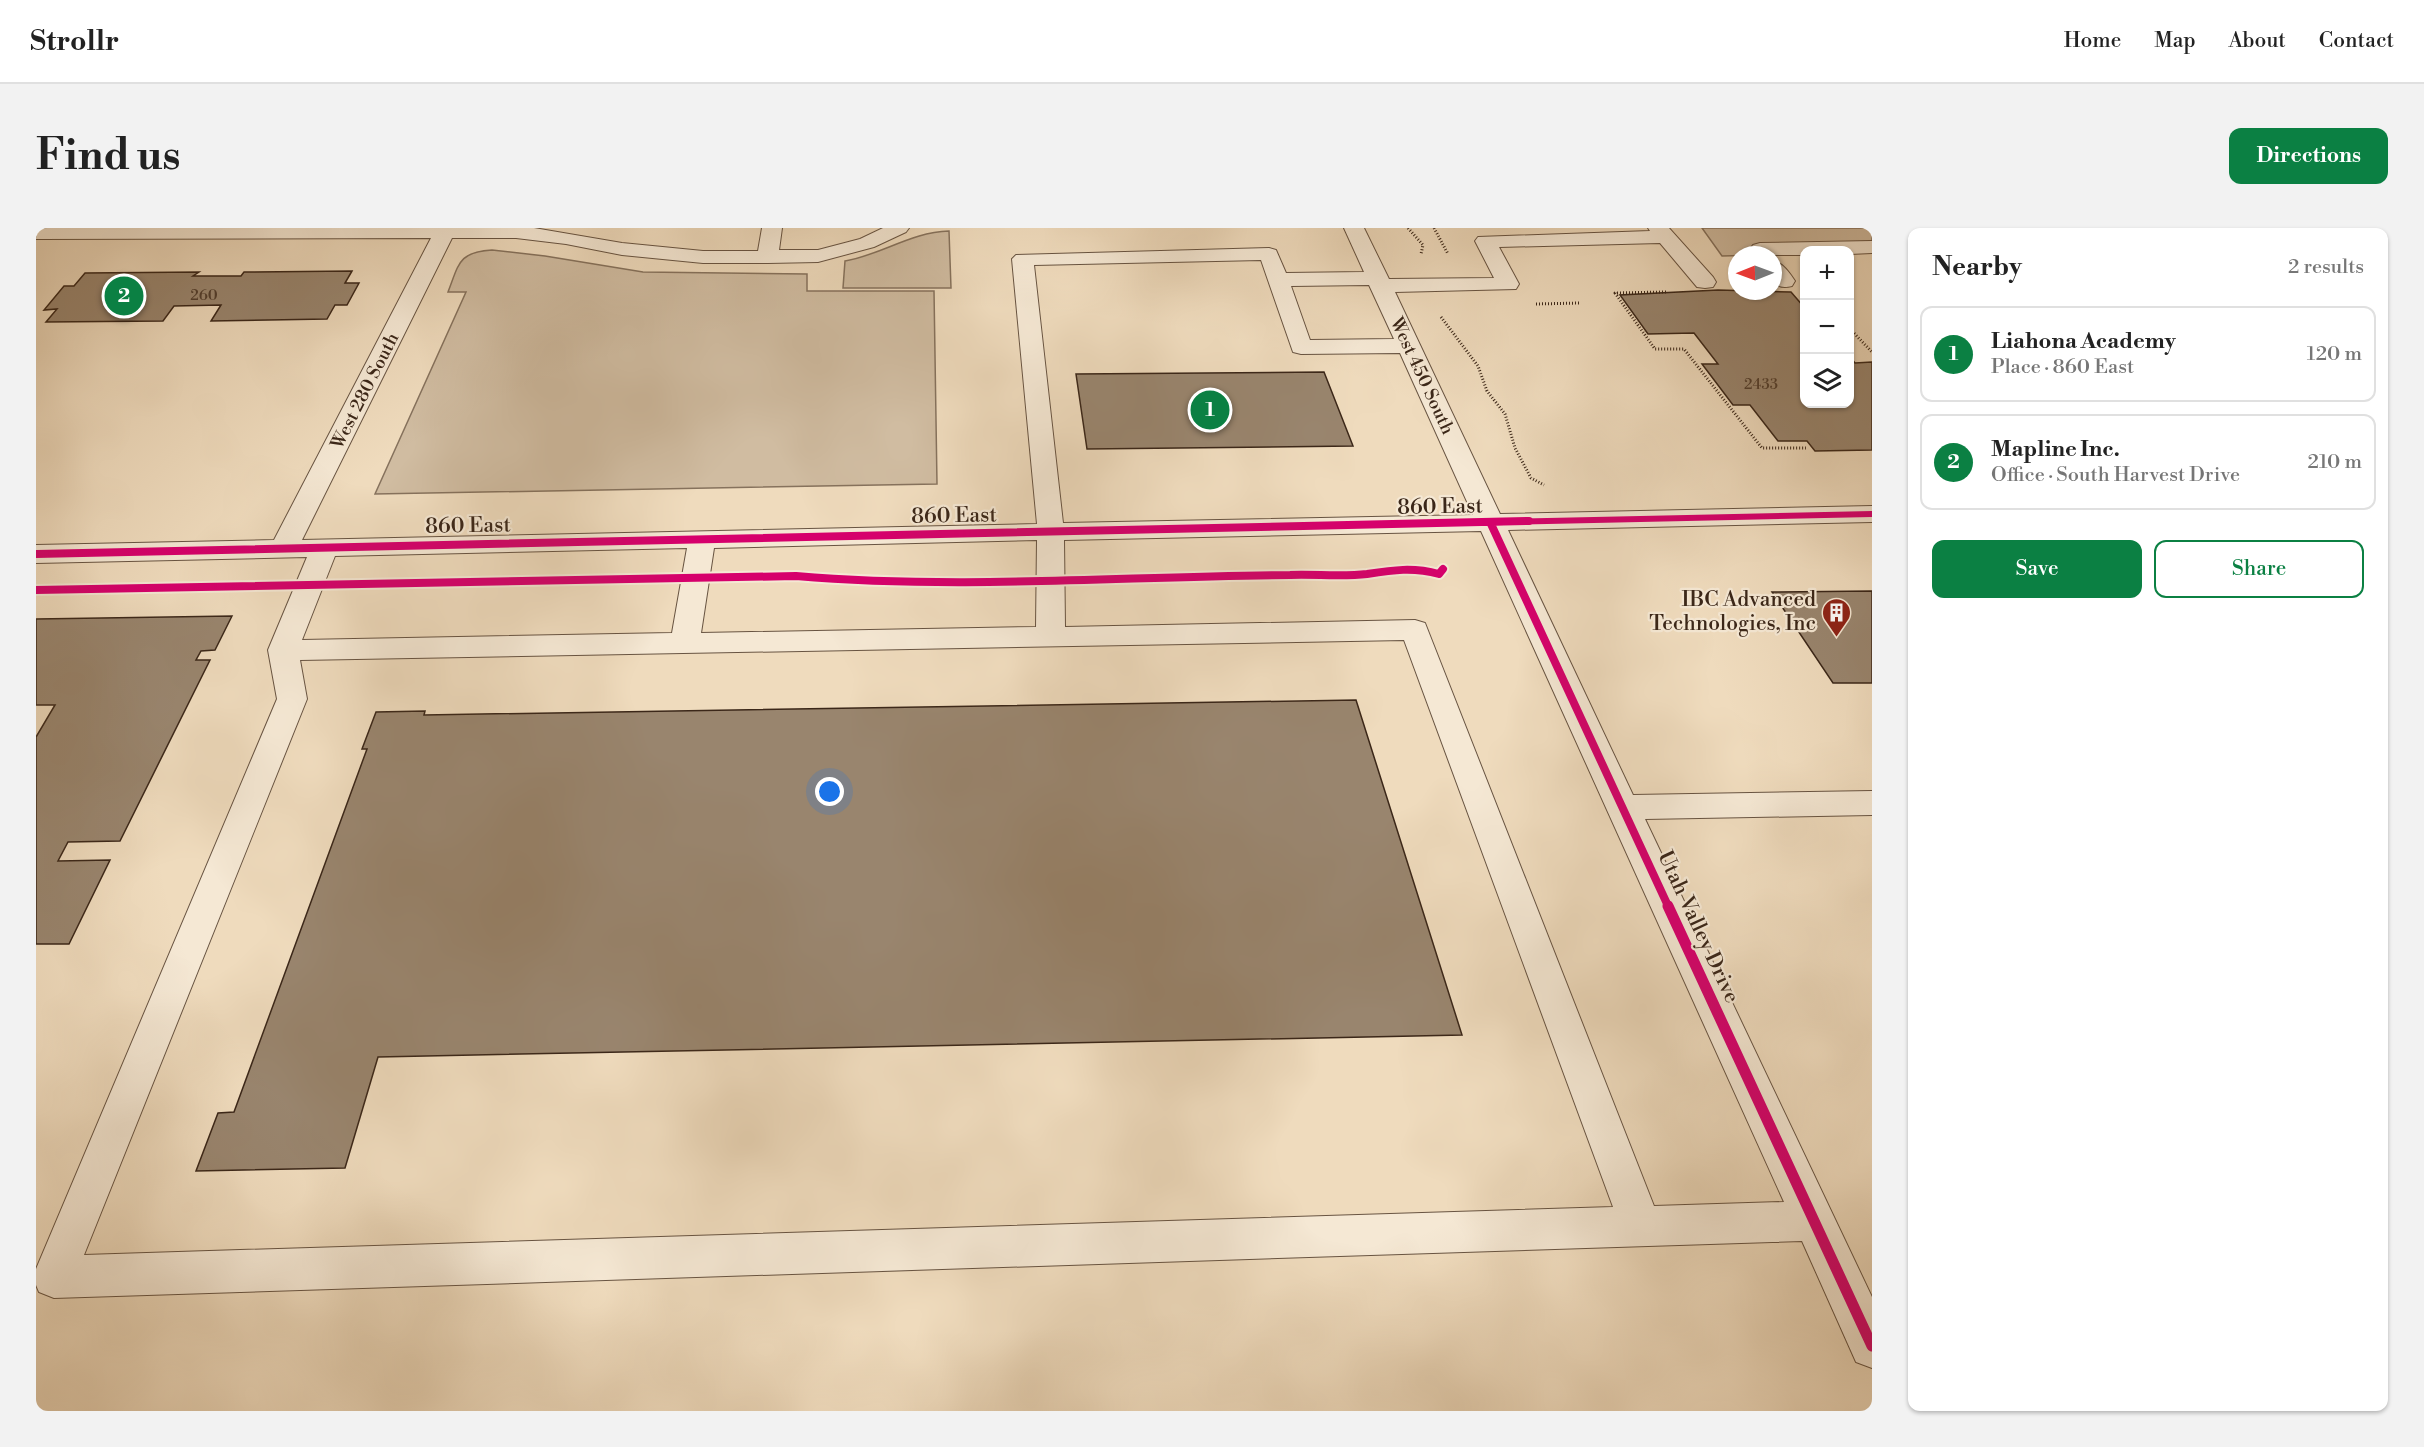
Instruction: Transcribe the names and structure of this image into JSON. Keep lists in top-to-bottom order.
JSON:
{
  "streets": {
    "street": [
      "West 450 South",
      "West 280 South",
      "860 East",
      "Utah Valley Drive"
    ]
  },
  "crossings": [
    ["West 450 South", "860 East"],
    ["West 450 South", "Utah Valley Drive"],
    ["West 280 South", "860 East"],
    ["860 East", "Utah Valley Drive"]
  ],
  "places": {
    "building": ["IBC Advanced Technologies, Inc"]
  },
  "house_numbers": ["260", "2433"],
  "north": "left",
  "page": {
    "header": "Strollr",
    "nav": [
      "Home",
      "Map",
      "About",
      "Contact"
    ],
    "buttons": [
      "Directions",
      ["Save", "Share"]
    ],
    "title": "Find us",
    "heading": ["Nearby", "2 results"],
    "map_buttons": ["+", "−"],
    "pins": ["2", "1"],
    "list": [
      {
        "mark": "1",
        "name": "Liahona Academy",
        "note": "Place · 860 East",
        "value": "120 m"
      },
      {
        "mark": "2",
        "name": "Mapline Inc.",
        "note": "Office · South Harvest Drive",
        "value": "210 m"
      }
    ]
  }
}
